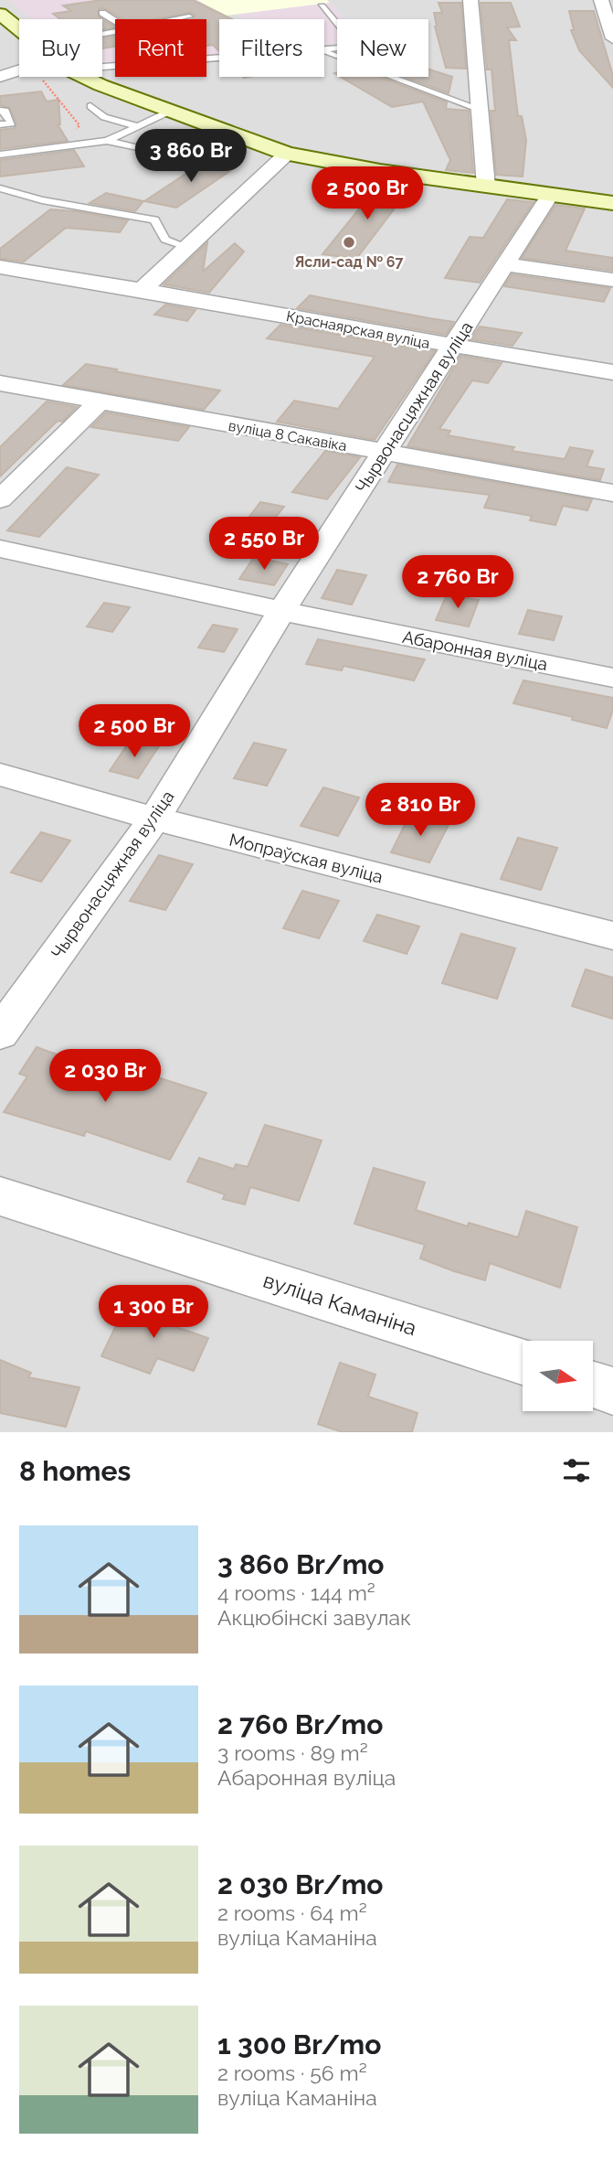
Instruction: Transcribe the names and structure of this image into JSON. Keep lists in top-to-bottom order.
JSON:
{
  "streets": {
    "street": [
      "Краснаярская вуліца",
      "Чырвонасцяжная вуліца",
      "вуліца 8 Сакавіка",
      "Абаронная вуліца",
      "Мопраўская вуліца",
      "вуліца Каманіна"
    ]
  },
  "crossings": [
    ["Краснаярская вуліца", "Чырвонасцяжная вуліца"],
    ["Чырвонасцяжная вуліца", "вуліца 8 Сакавіка"],
    ["Чырвонасцяжная вуліца", "Абаронная вуліца"],
    ["Чырвонасцяжная вуліца", "Мопраўская вуліца"]
  ],
  "places": ["Ясли-сад № 67"],
  "north": "right",
  "page": {
    "chip": [
      "Buy",
      "Rent",
      "Filters",
      "New"
    ],
    "price": [
      "3 860 Br",
      "2 500 Br",
      "2 550 Br",
      "2 760 Br",
      "2 500 Br",
      "2 810 Br",
      "2 030 Br",
      "1 300 Br"
    ],
    "heading": "8 homes",
    "list": [
      {
        "name": "3 860 Br/mo",
        "note": "4 rooms · 144 m² · Акцюбінскі завулак"
      },
      {
        "name": "2 760 Br/mo",
        "note": "3 rooms · 89 m² · Абаронная вуліца"
      },
      {
        "name": "2 030 Br/mo",
        "note": "2 rooms · 64 m² · вуліца Каманіна"
      },
      {
        "name": "1 300 Br/mo",
        "note": "2 rooms · 56 m² · вуліца Каманіна"
      }
    ]
  }
}
